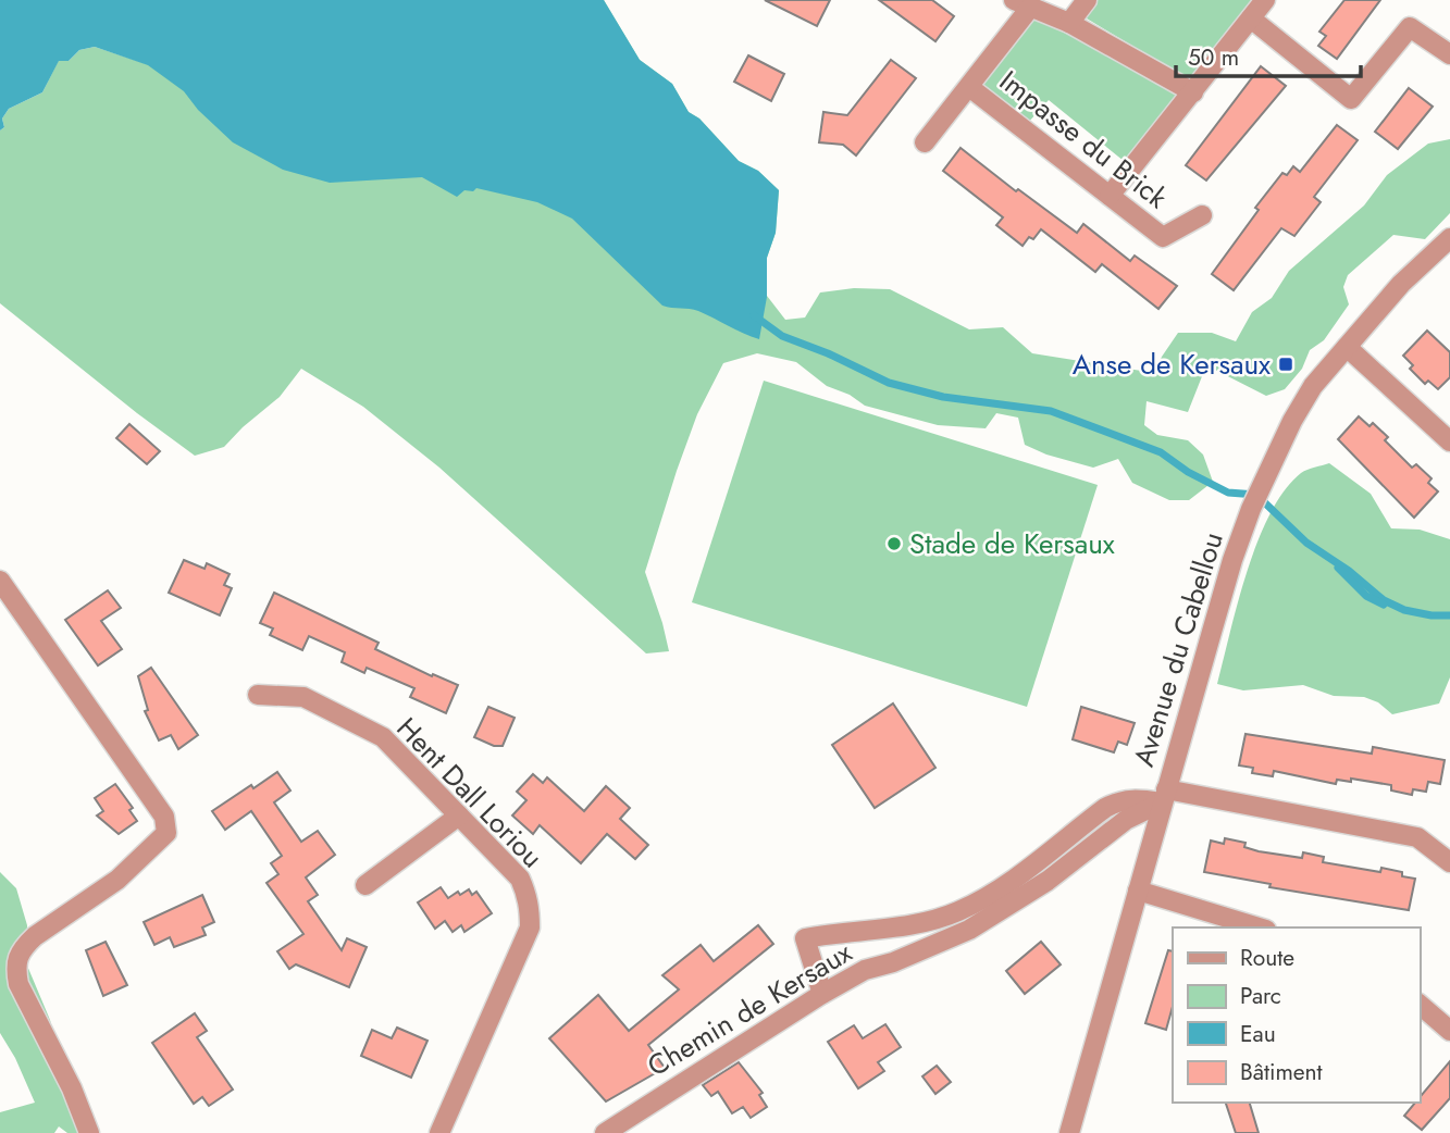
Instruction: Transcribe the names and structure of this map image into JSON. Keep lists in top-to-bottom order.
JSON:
{
  "streets": {
    "street": [
      "Impasse du Brick",
      "Avenue du Cabellou",
      "Hent Dall Loriou",
      "Chemin de Kersaux"
    ]
  },
  "crossings": [
    ["Avenue du Cabellou", "Chemin de Kersaux"]
  ],
  "places": {
    "transit": ["Anse de Kersaux"],
    "other": ["Stade de Kersaux"]
  },
  "legend": [
    "Route",
    "Parc",
    "Eau",
    "Bâtiment"
  ],
  "scale_bar": "50 m"
}
